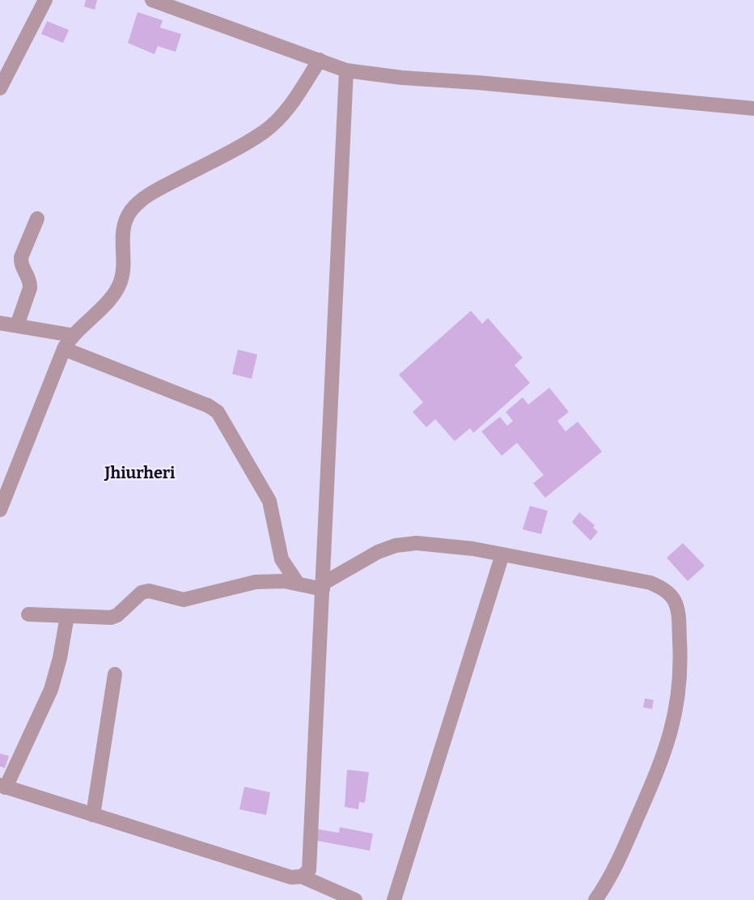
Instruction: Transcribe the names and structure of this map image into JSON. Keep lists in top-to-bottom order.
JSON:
{
  "districts": ["Jhiurheri"]
}
